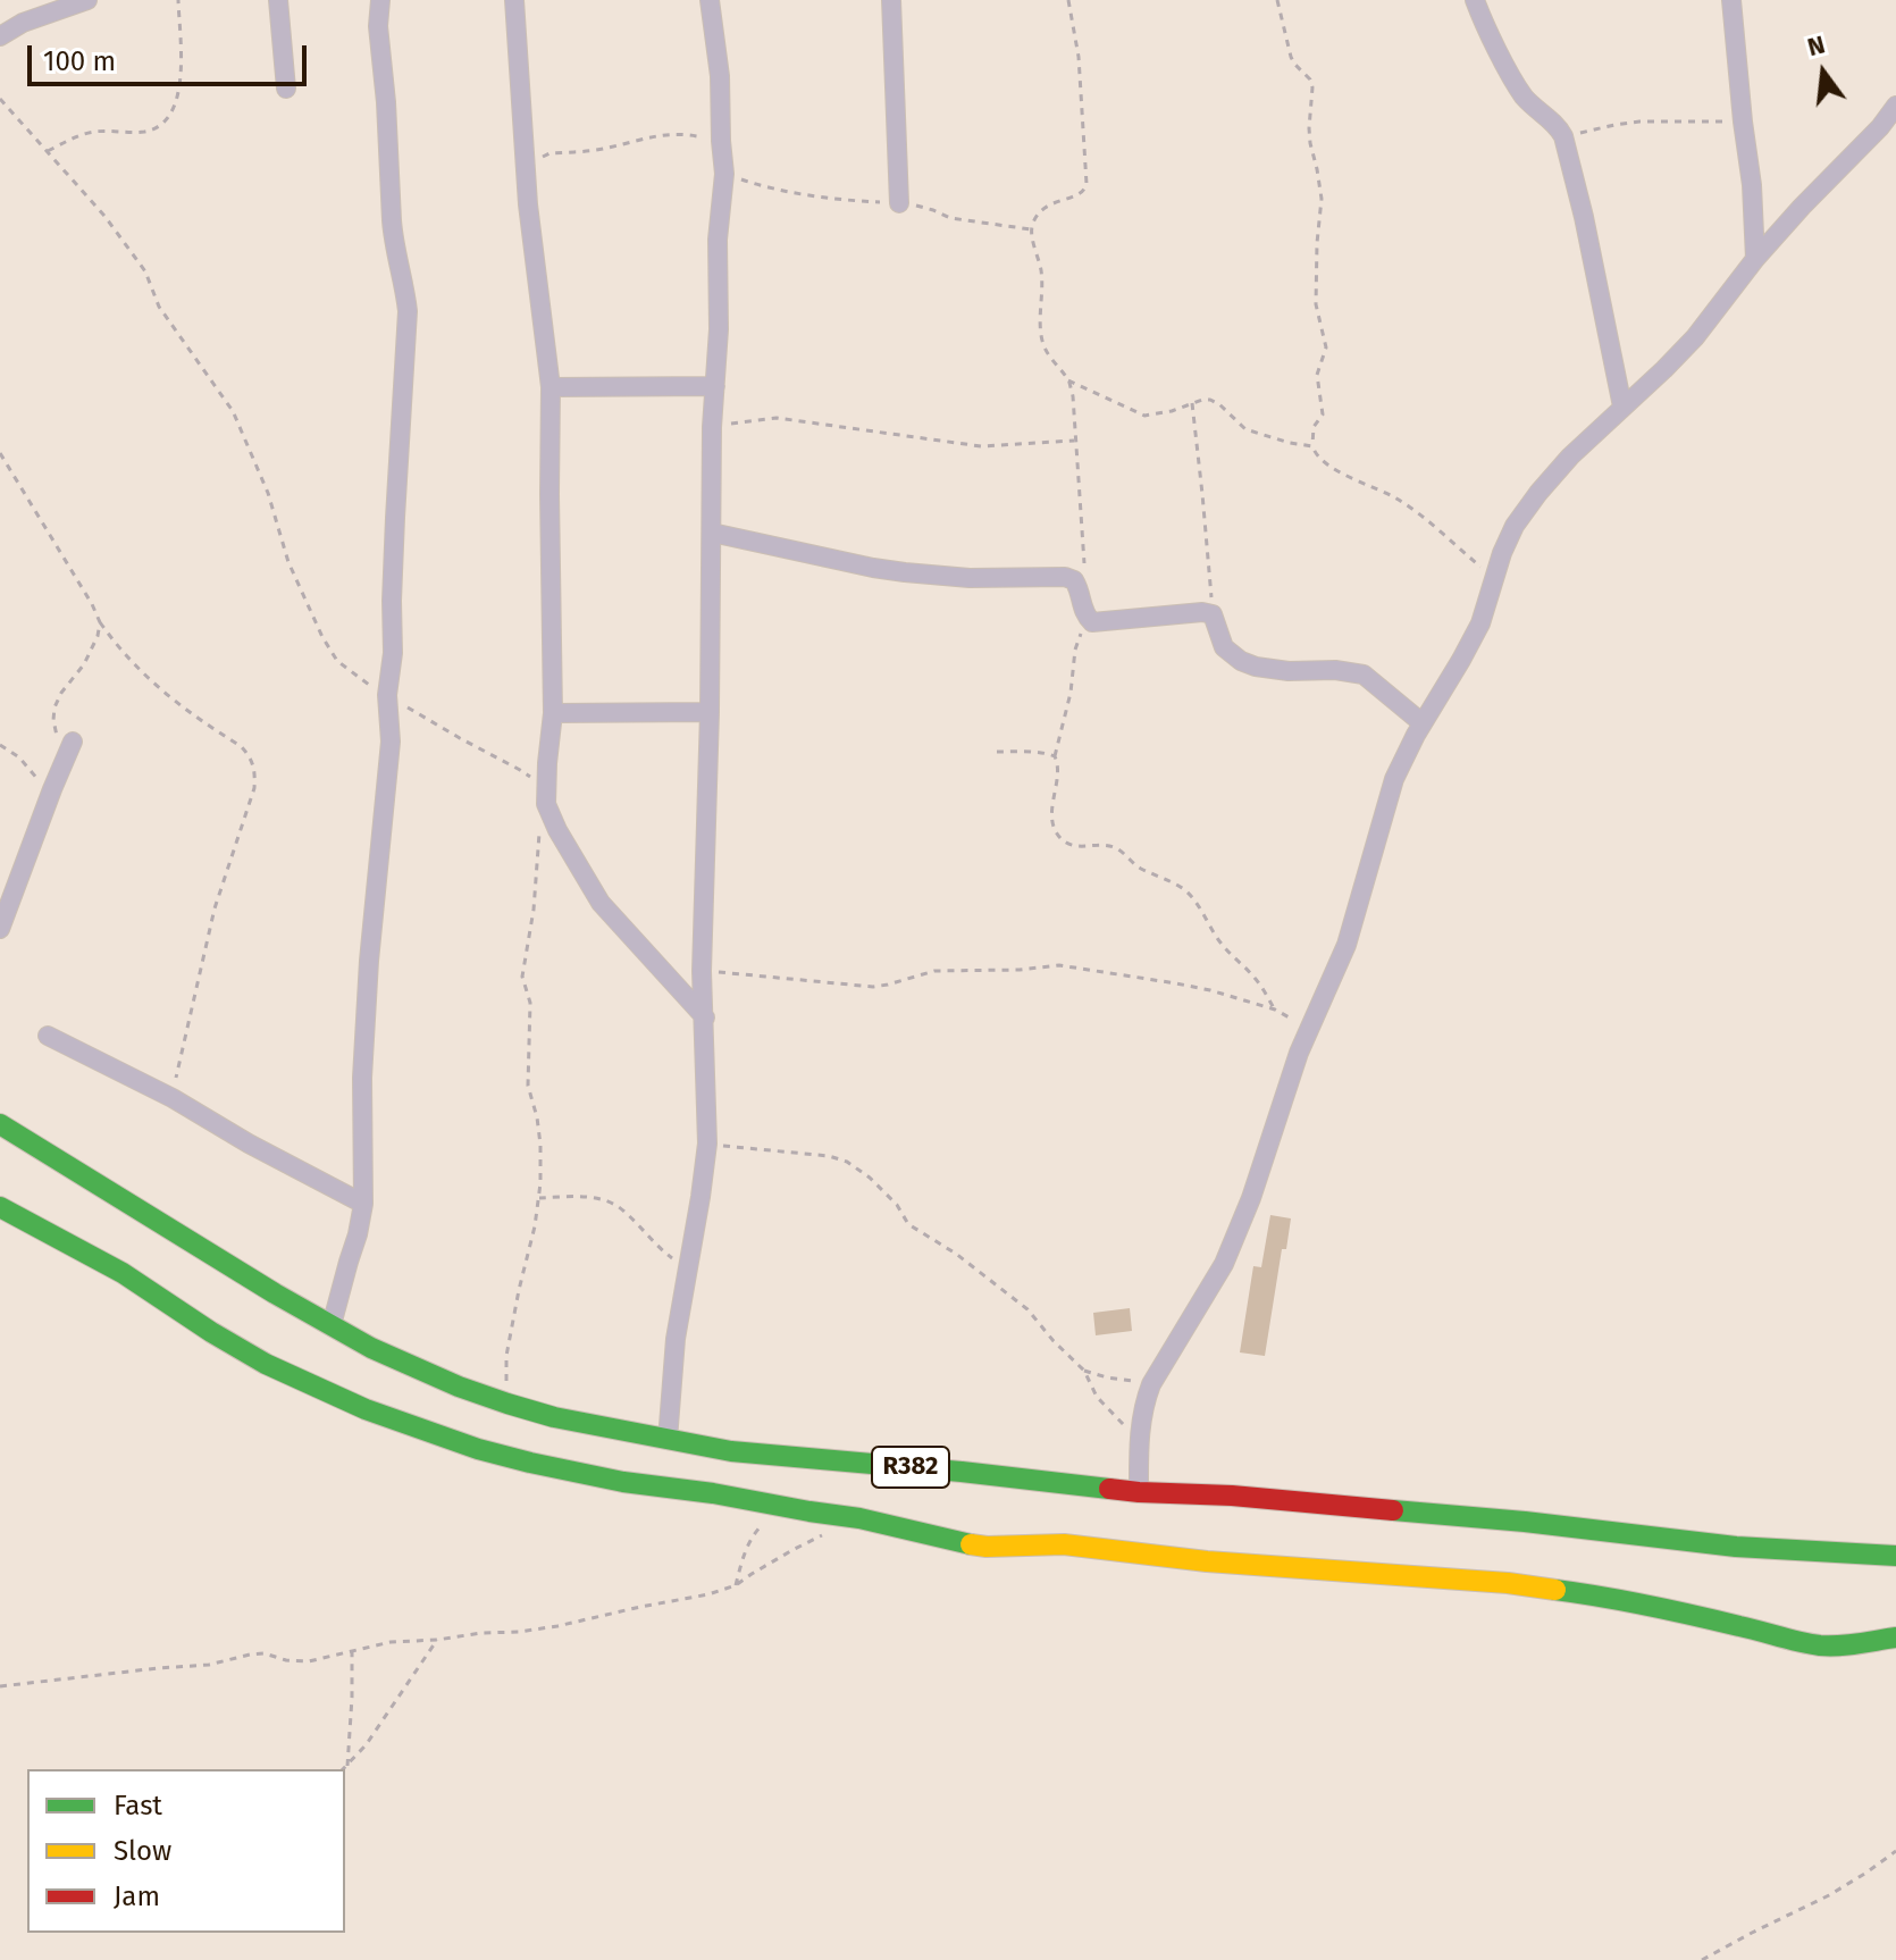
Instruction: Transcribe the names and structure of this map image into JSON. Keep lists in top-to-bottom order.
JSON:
{
  "streets": {
    "main road": ["R382"]
  },
  "legend": ["Fast", "Slow", "Jam"],
  "scale_bar": "100 m",
  "north": "top"
}
